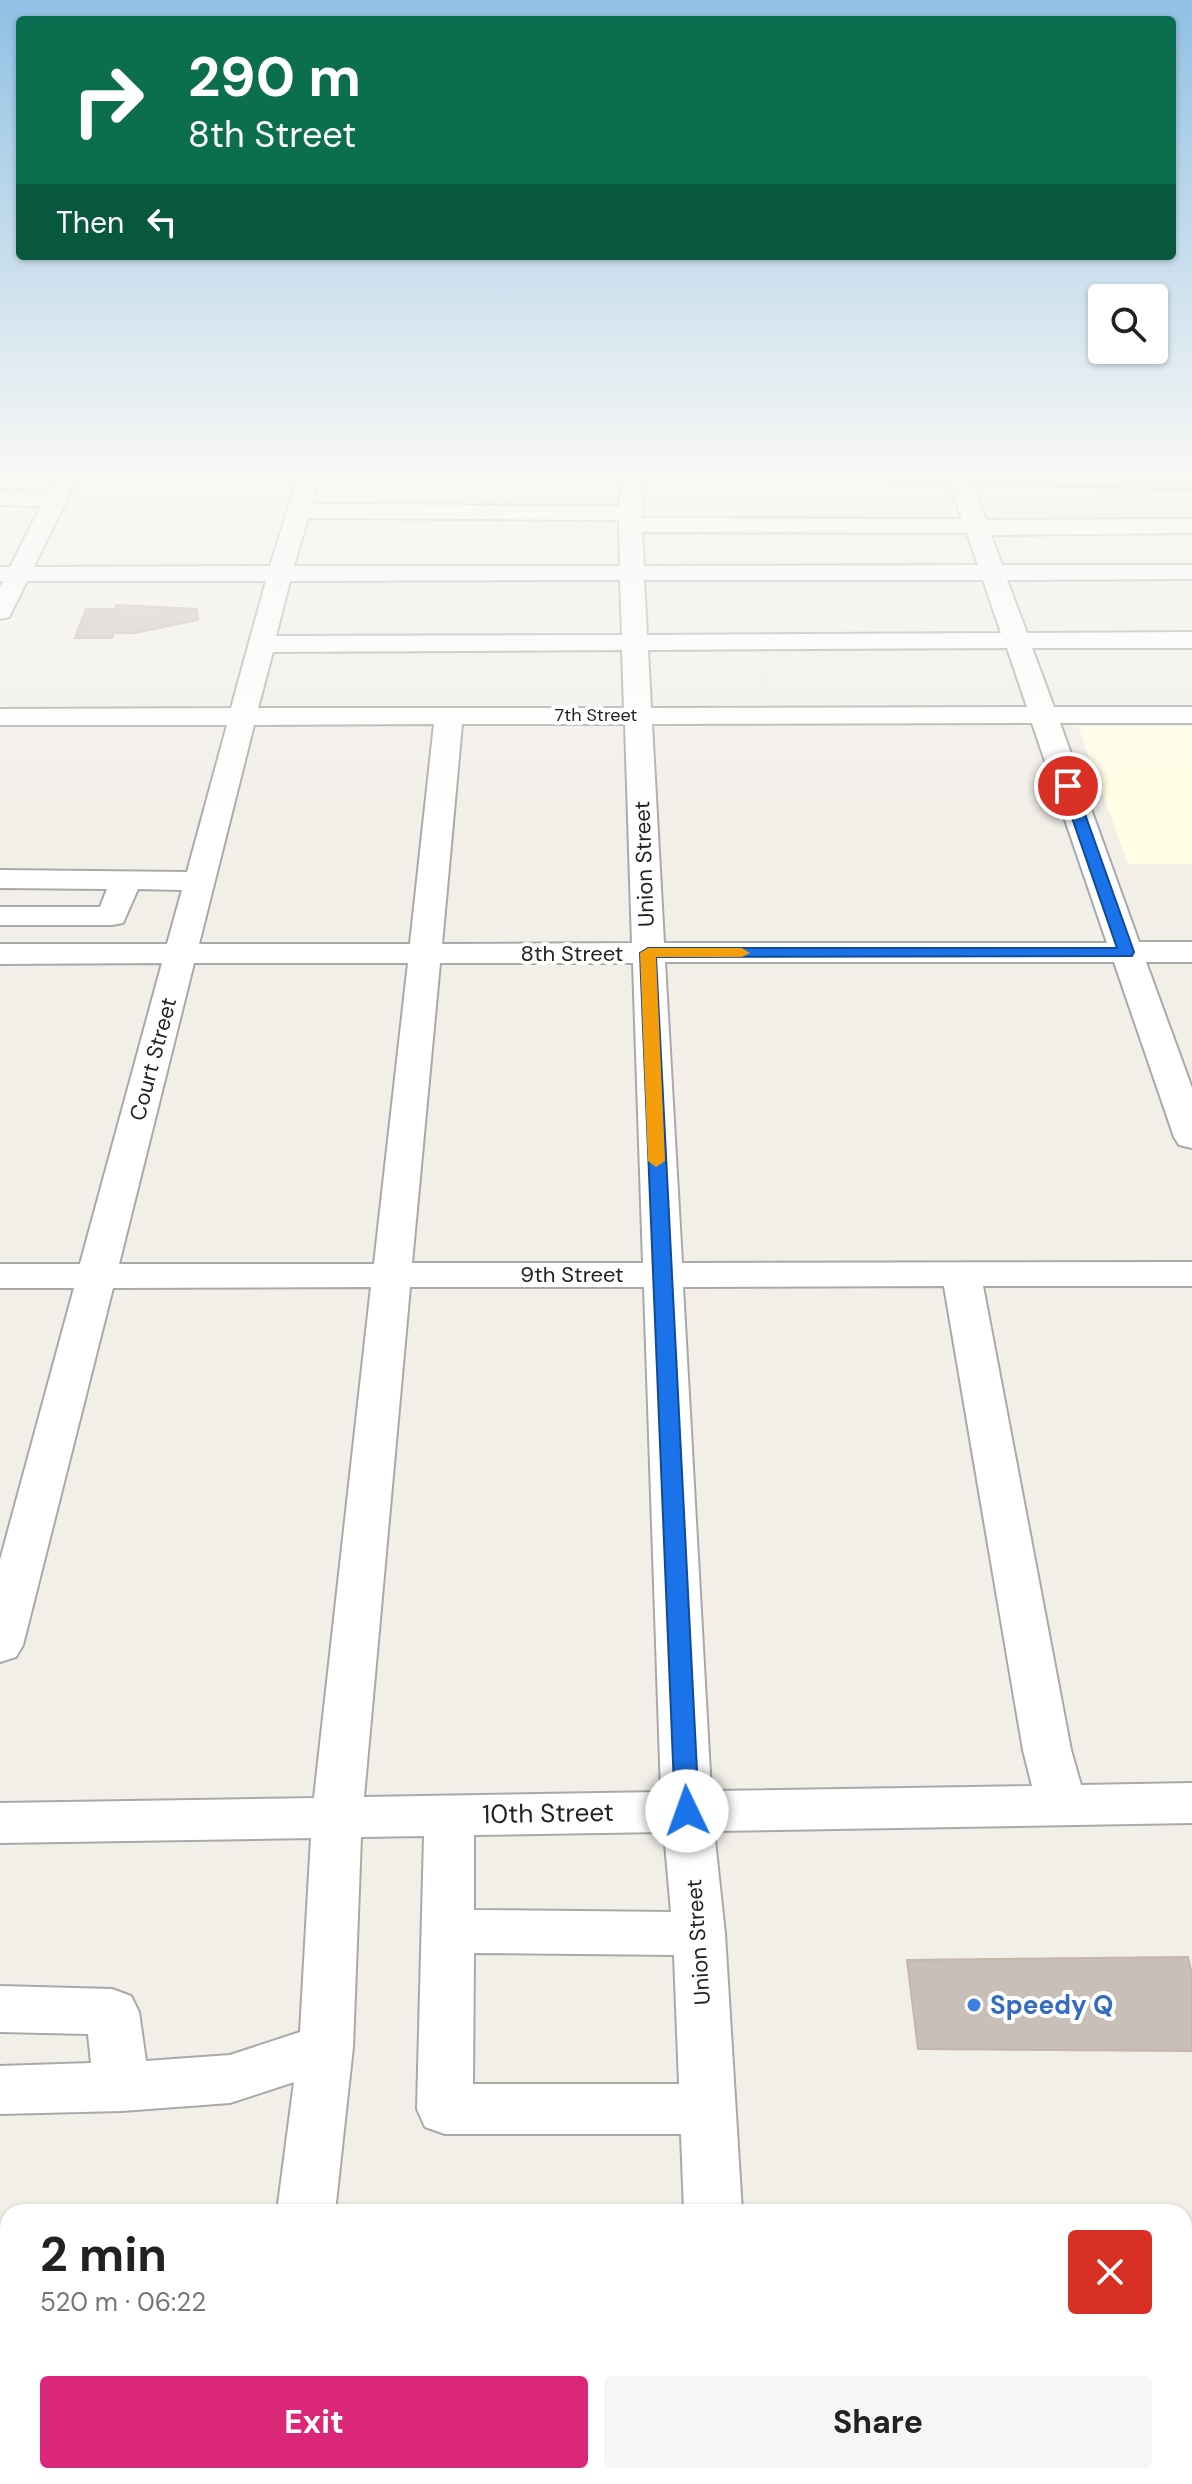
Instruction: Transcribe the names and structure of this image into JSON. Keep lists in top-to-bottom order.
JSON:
{
  "streets": {
    "street": [
      "7th Street",
      "Union Street",
      "8th Street",
      "Court Street",
      "9th Street",
      "10th Street"
    ]
  },
  "crossings": [
    ["7th Street", "Union Street"],
    ["7th Street", "Court Street"],
    ["Union Street", "8th Street"],
    ["Union Street", "9th Street"],
    ["Union Street", "10th Street"],
    ["8th Street", "Court Street"],
    ["Court Street", "9th Street"]
  ],
  "places": ["Speedy Q"],
  "page": {
    "turn": ["290 m", "8th Street"],
    "then": "Then",
    "heading": ["2 min", "520 m · 06:22"],
    "buttons": ["Exit", "Share"]
  }
}
